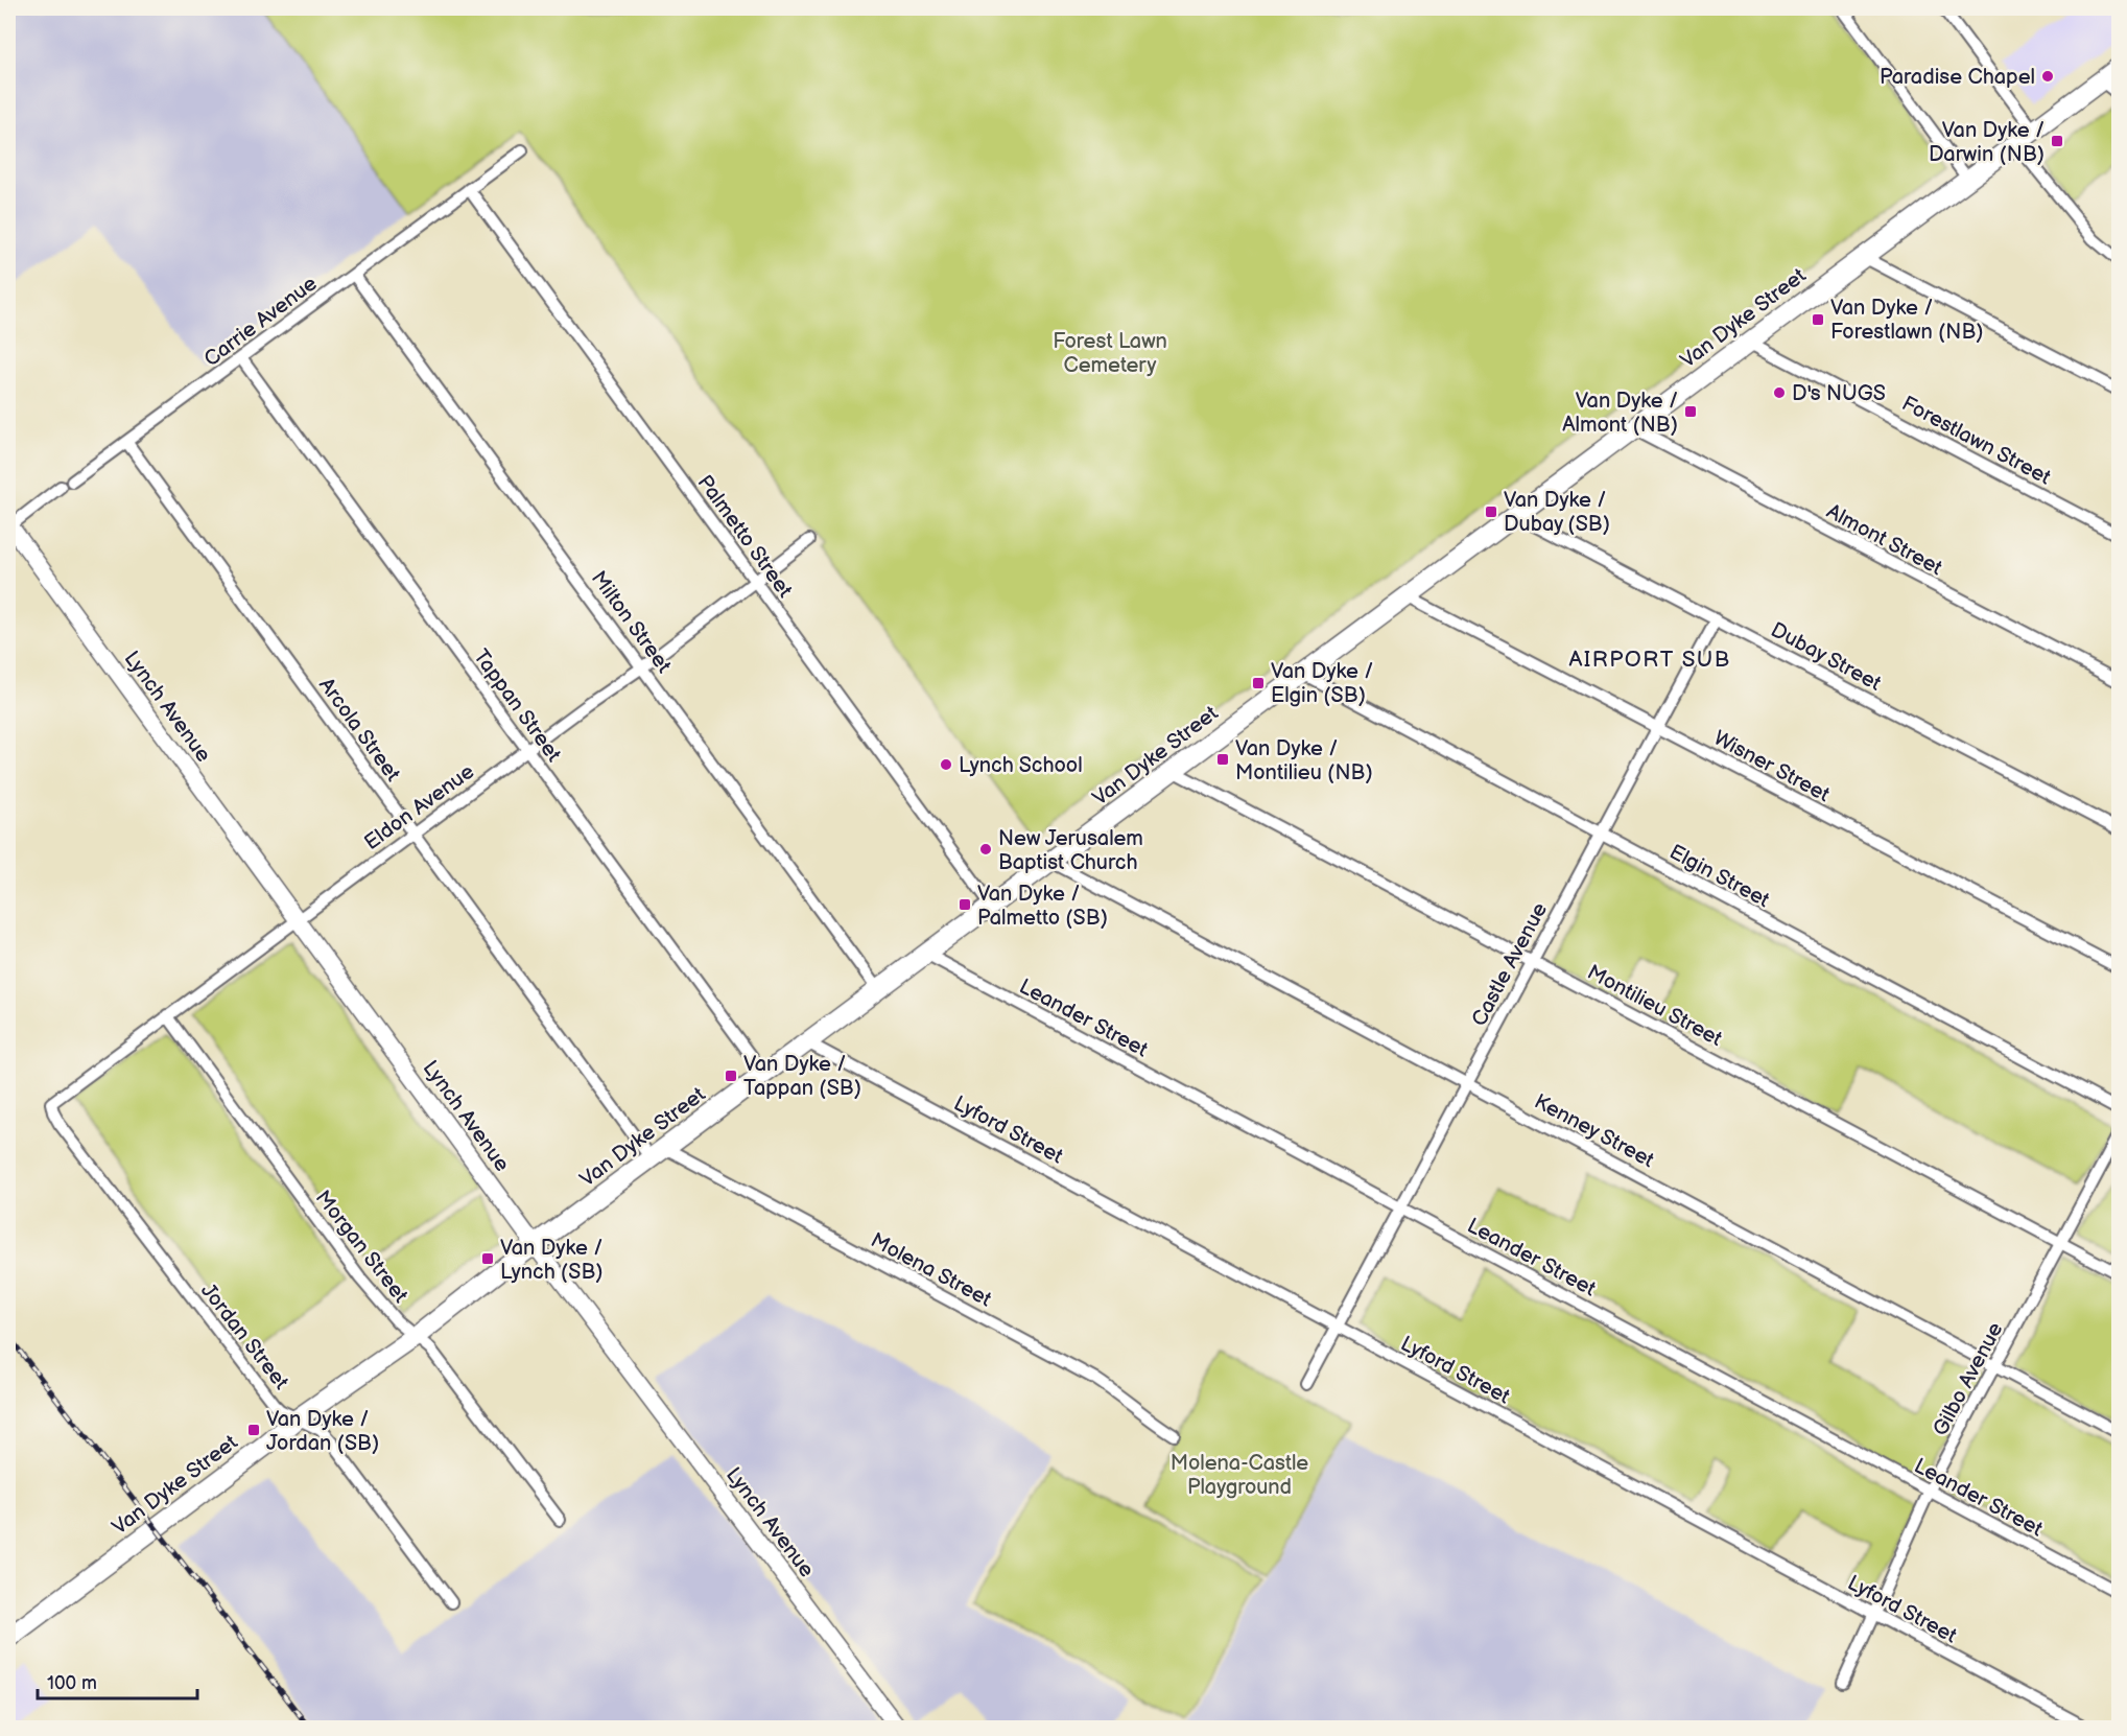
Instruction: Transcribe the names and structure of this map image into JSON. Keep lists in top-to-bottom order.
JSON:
{
  "streets": {
    "main road": ["Van Dyke Street"],
    "street": [
      "Carrie Avenue",
      "Forestlawn Street",
      "Palmetto Street",
      "Almont Street",
      "Milton Street",
      "Dubay Street",
      "Tappan Street",
      "Lynch Avenue",
      "Arcola Street",
      "Wisner Street",
      "Eldon Avenue",
      "Elgin Street",
      "Castle Avenue",
      "Montilieu Street",
      "Leander Street",
      "Lyford Street",
      "Kenney Street",
      "Morgan Street",
      "Molena Street",
      "Jordan Street",
      "Gilbo Avenue"
    ]
  },
  "crossings": [
    ["Van Dyke Street", "Forestlawn Street"],
    ["Van Dyke Street", "Palmetto Street"],
    ["Van Dyke Street", "Almont Street"],
    ["Van Dyke Street", "Milton Street"],
    ["Van Dyke Street", "Dubay Street"],
    ["Van Dyke Street", "Tappan Street"],
    ["Van Dyke Street", "Lynch Avenue"],
    ["Van Dyke Street", "Arcola Street"],
    ["Van Dyke Street", "Wisner Street"],
    ["Van Dyke Street", "Elgin Street"],
    ["Van Dyke Street", "Montilieu Street"],
    ["Van Dyke Street", "Leander Street"],
    ["Van Dyke Street", "Lyford Street"],
    ["Van Dyke Street", "Kenney Street"],
    ["Van Dyke Street", "Morgan Street"],
    ["Van Dyke Street", "Molena Street"],
    ["Van Dyke Street", "Jordan Street"],
    ["Carrie Avenue", "Palmetto Street"],
    ["Carrie Avenue", "Milton Street"],
    ["Carrie Avenue", "Tappan Street"],
    ["Carrie Avenue", "Arcola Street"],
    ["Palmetto Street", "Eldon Avenue"],
    ["Milton Street", "Eldon Avenue"],
    ["Dubay Street", "Castle Avenue"],
    ["Tappan Street", "Eldon Avenue"],
    ["Lynch Avenue", "Eldon Avenue"],
    ["Arcola Street", "Eldon Avenue"],
    ["Arcola Street", "Molena Street"],
    ["Wisner Street", "Castle Avenue"],
    ["Eldon Avenue", "Morgan Street"],
    ["Eldon Avenue", "Jordan Street"],
    ["Elgin Street", "Castle Avenue"],
    ["Castle Avenue", "Montilieu Street"],
    ["Castle Avenue", "Leander Street"],
    ["Castle Avenue", "Lyford Street"],
    ["Castle Avenue", "Kenney Street"],
    ["Montilieu Street", "Gilbo Avenue"],
    ["Leander Street", "Gilbo Avenue"],
    ["Lyford Street", "Gilbo Avenue"],
    ["Kenney Street", "Gilbo Avenue"]
  ],
  "districts": ["AIRPORT SUB"],
  "parks": ["Forest Lawn Cemetery", "Molena-Castle Playground"],
  "places": {
    "other": [
      "Paradise Chapel",
      "D's NUGS",
      "Lynch School",
      "New Jerusalem Baptist Church"
    ],
    "transit": [
      "Van Dyke / Darwin (NB)",
      "Van Dyke / Forestlawn (NB)",
      "Van Dyke / Almont (NB)",
      "Van Dyke / Dubay (SB)",
      "Van Dyke / Elgin (SB)",
      "Van Dyke / Montilieu (NB)",
      "Van Dyke / Palmetto (SB)",
      "Van Dyke / Tappan (SB)",
      "Van Dyke / Lynch (SB)",
      "Van Dyke / Jordan (SB)"
    ]
  },
  "scale_bar": "100 m"
}
